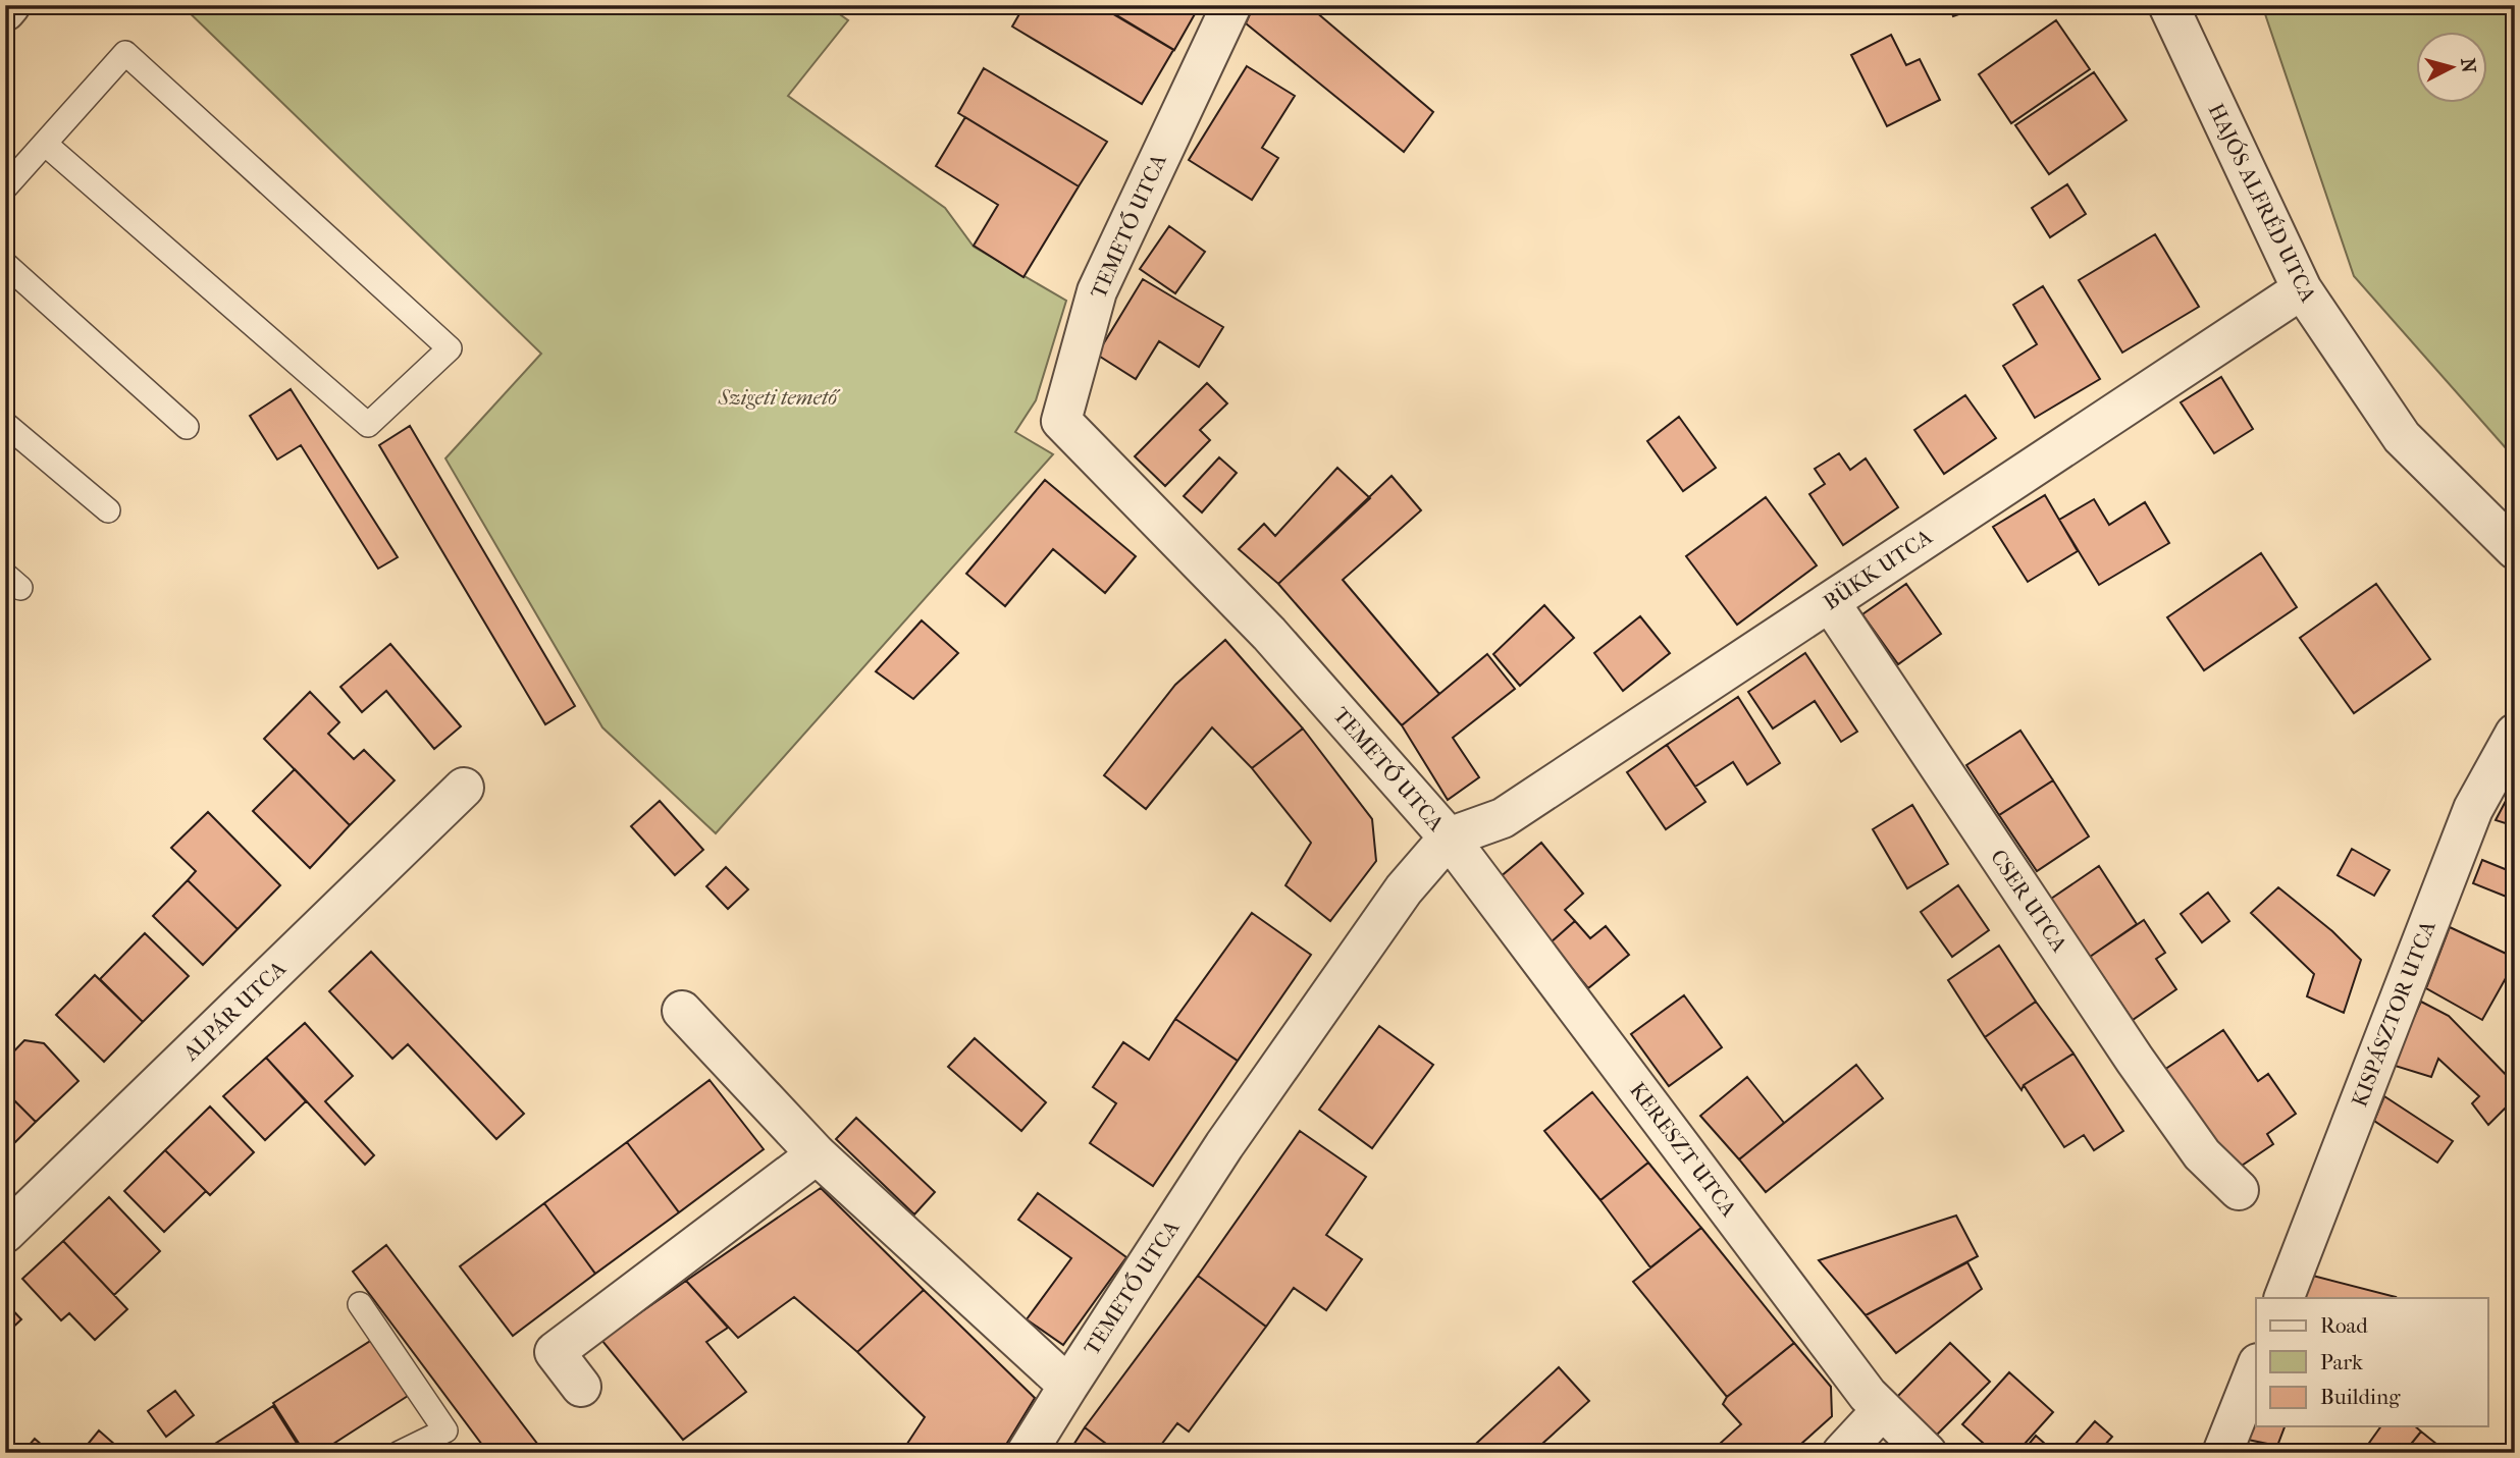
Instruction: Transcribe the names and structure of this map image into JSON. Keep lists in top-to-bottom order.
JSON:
{
  "streets": {
    "street": [
      "HAJÓS ALFRÉD UTCA",
      "TEMETŐ UTCA",
      "BÜKK UTCA",
      "CSER UTCA",
      "ALPÁR UTCA",
      "KISPÁSZTOR UTCA",
      "KERESZT UTCA"
    ]
  },
  "crossings": [
    ["HAJÓS ALFRÉD UTCA", "BÜKK UTCA"],
    ["TEMETŐ UTCA", "BÜKK UTCA"],
    ["TEMETŐ UTCA", "KERESZT UTCA"],
    ["BÜKK UTCA", "CSER UTCA"],
    ["BÜKK UTCA", "KERESZT UTCA"]
  ],
  "parks": ["Szigeti temető"],
  "legend": ["Road", "Park", "Building"],
  "north": "right"
}
